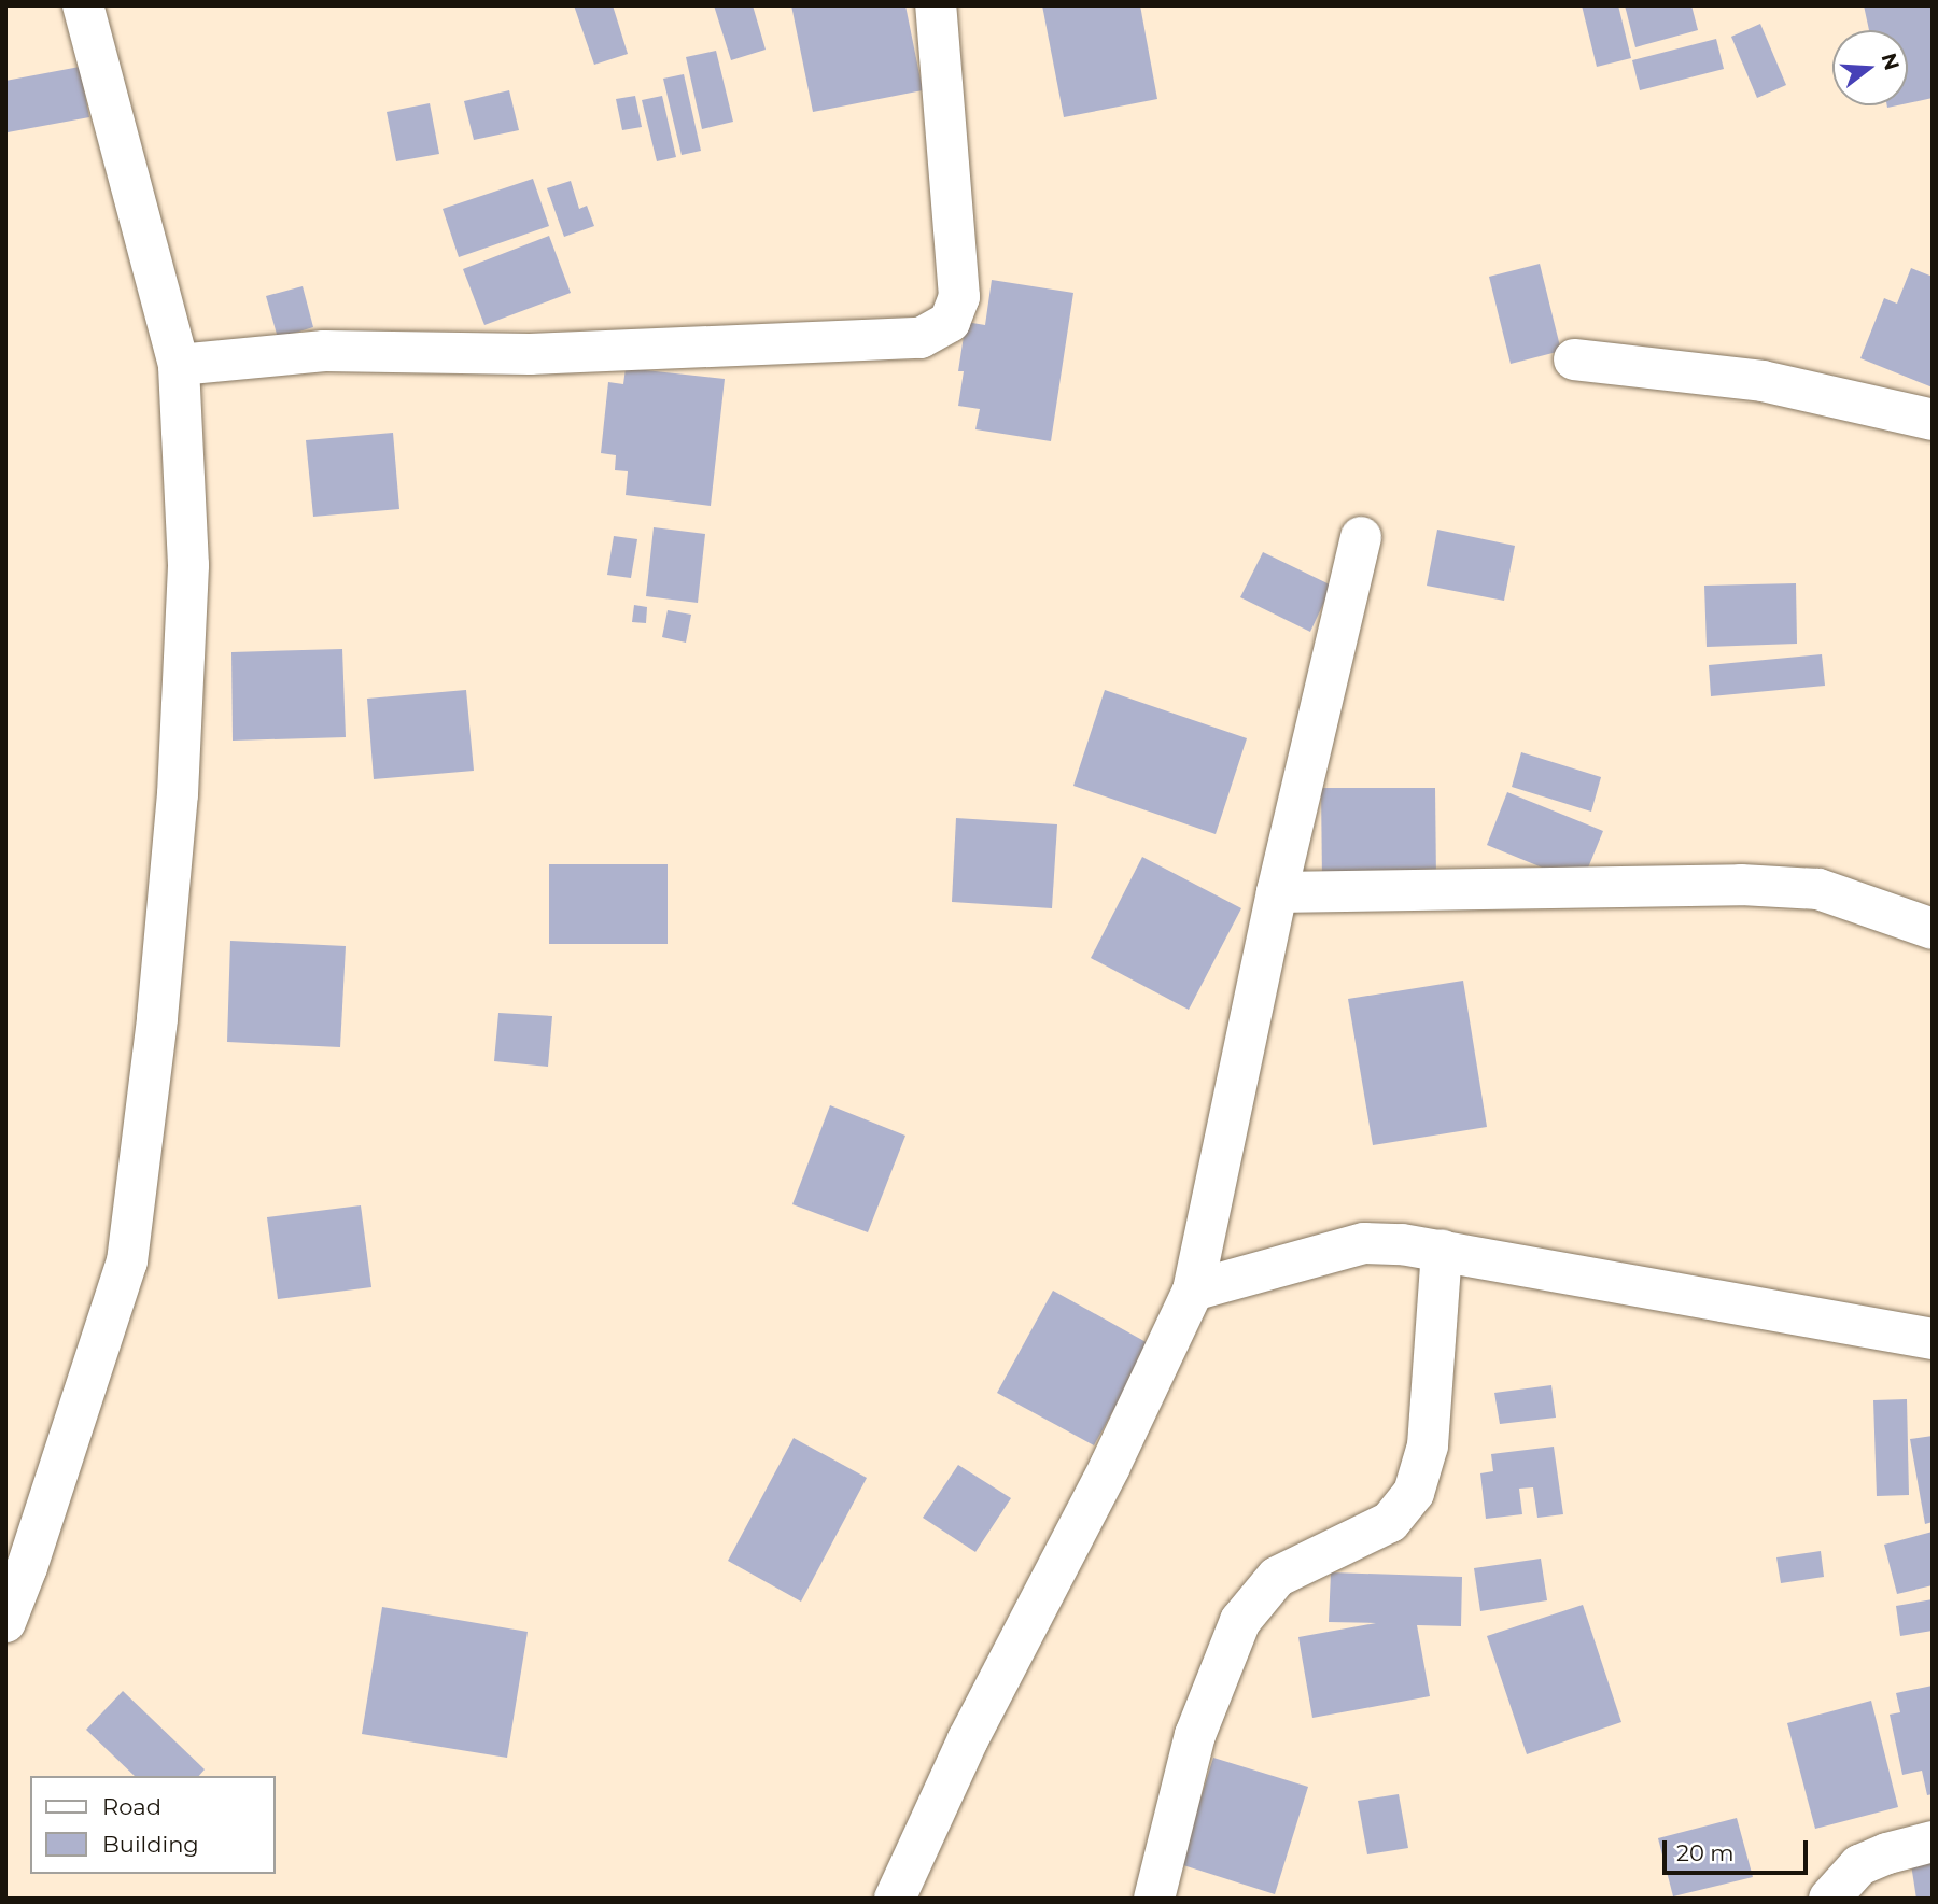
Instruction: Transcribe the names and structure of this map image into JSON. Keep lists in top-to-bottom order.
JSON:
{
  "legend": ["Road", "Building"],
  "scale_bar": "20 m",
  "north": "right"
}
